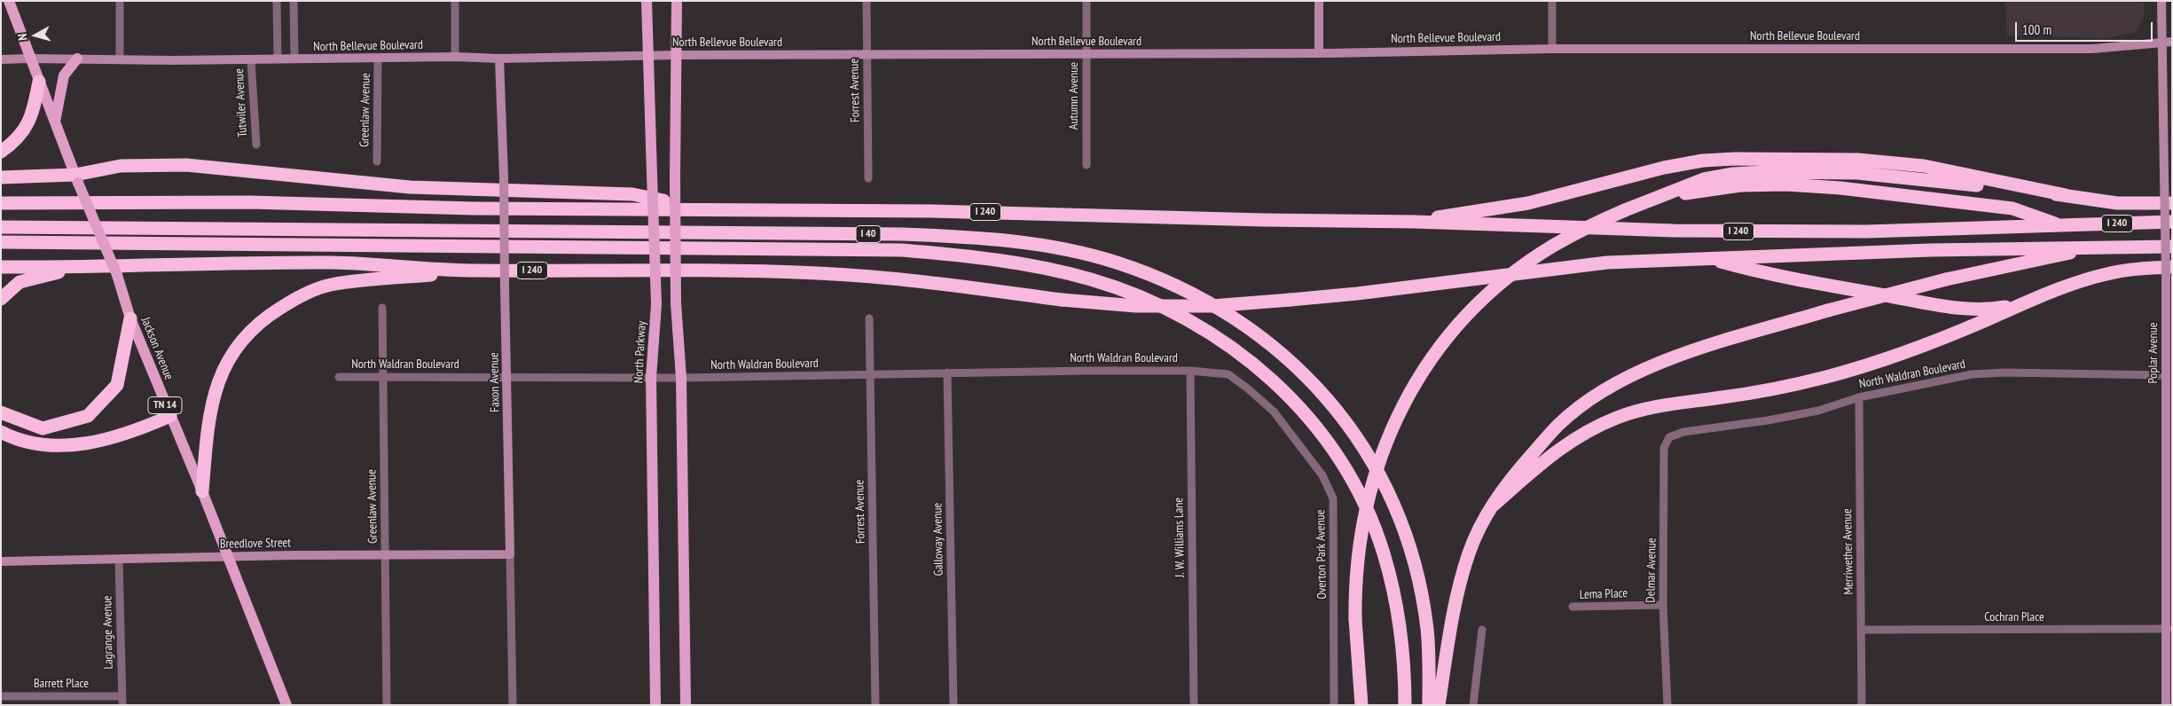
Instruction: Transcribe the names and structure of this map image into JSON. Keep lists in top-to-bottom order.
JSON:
{
  "streets": {
    "highway": ["I 240", "I 40"],
    "main road": ["Jackson Avenue", "North Parkway", "TN 14"],
    "street": [
      "North Bellevue Boulevard",
      "Forrest Avenue",
      "Autumn Avenue",
      "Tutwiler Avenue",
      "Greenlaw Avenue",
      "Poplar Avenue",
      "North Waldran Boulevard",
      "Faxon Avenue",
      "J. W. Williams Lane",
      "Galloway Avenue",
      "Breedlove Street",
      "Merriwether Avenue",
      "Overton Park Avenue",
      "Delmar Avenue",
      "Lema Place",
      "Cochran Place",
      "Lagrange Avenue",
      "Barrett Place"
    ]
  },
  "crossings": [
    ["North Bellevue Boulevard", "Forrest Avenue"],
    ["North Bellevue Boulevard", "Autumn Avenue"],
    ["North Bellevue Boulevard", "Tutwiler Avenue"],
    ["North Bellevue Boulevard", "Greenlaw Avenue"],
    ["North Bellevue Boulevard", "Jackson Avenue"],
    ["North Bellevue Boulevard", "North Parkway"],
    ["North Bellevue Boulevard", "Poplar Avenue"],
    ["North Bellevue Boulevard", "Faxon Avenue"],
    ["Forrest Avenue", "North Waldran Boulevard"],
    ["Greenlaw Avenue", "North Waldran Boulevard"],
    ["Greenlaw Avenue", "Breedlove Street"],
    ["Jackson Avenue", "Breedlove Street"],
    ["North Parkway", "North Waldran Boulevard"],
    ["Poplar Avenue", "North Waldran Boulevard"],
    ["Poplar Avenue", "Cochran Place"],
    ["North Waldran Boulevard", "Faxon Avenue"],
    ["North Waldran Boulevard", "J. W. Williams Lane"],
    ["North Waldran Boulevard", "Galloway Avenue"],
    ["North Waldran Boulevard", "Merriwether Avenue"],
    ["North Waldran Boulevard", "Overton Park Avenue"],
    ["North Waldran Boulevard", "Delmar Avenue"],
    ["Faxon Avenue", "Breedlove Street"],
    ["J. W. Williams Lane", "Overton Park Avenue"],
    ["Breedlove Street", "Lagrange Avenue"],
    ["Merriwether Avenue", "Cochran Place"],
    ["Delmar Avenue", "Lema Place"],
    ["Lagrange Avenue", "Barrett Place"]
  ],
  "scale_bar": "100 m",
  "north": "left"
}
